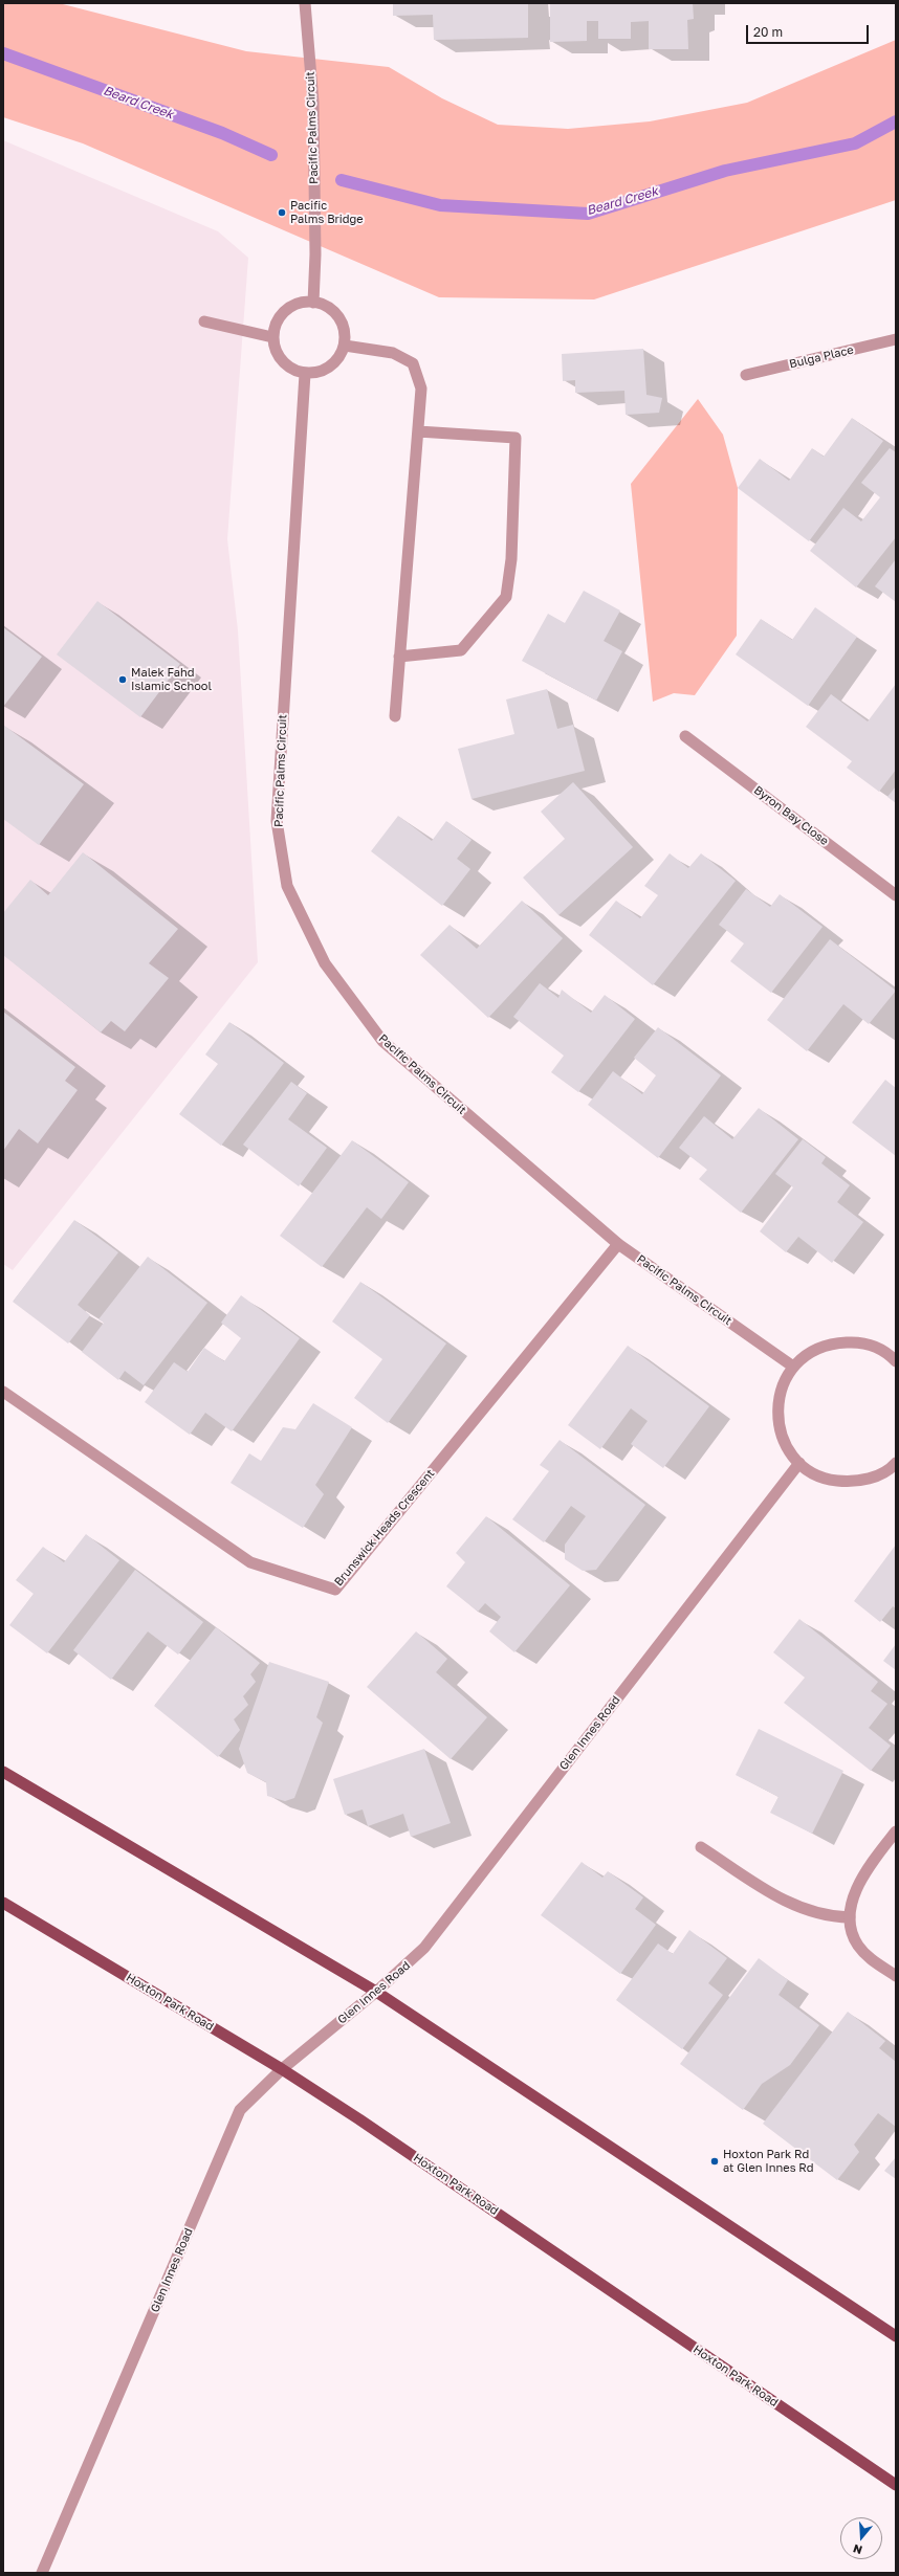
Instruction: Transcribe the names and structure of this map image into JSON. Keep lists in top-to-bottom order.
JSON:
{
  "streets": {
    "main road": ["Hoxton Park Road"],
    "street": [
      "Pacific Palms Circuit",
      "Bulga Place",
      "Byron Bay Close",
      "Brunswick Heads Crescent",
      "Glen Innes Road"
    ]
  },
  "crossings": [
    ["Pacific Palms Circuit", "Brunswick Heads Crescent"],
    ["Glen Innes Road", "Hoxton Park Road"]
  ],
  "water": ["Beard Creek"],
  "places": ["Pacific Palms Bridge", "Malek Fahd Islamic School", "Hoxton Park Rd at Glen Innes Rd"],
  "scale_bar": "20 m",
  "north": "bottom"
}
